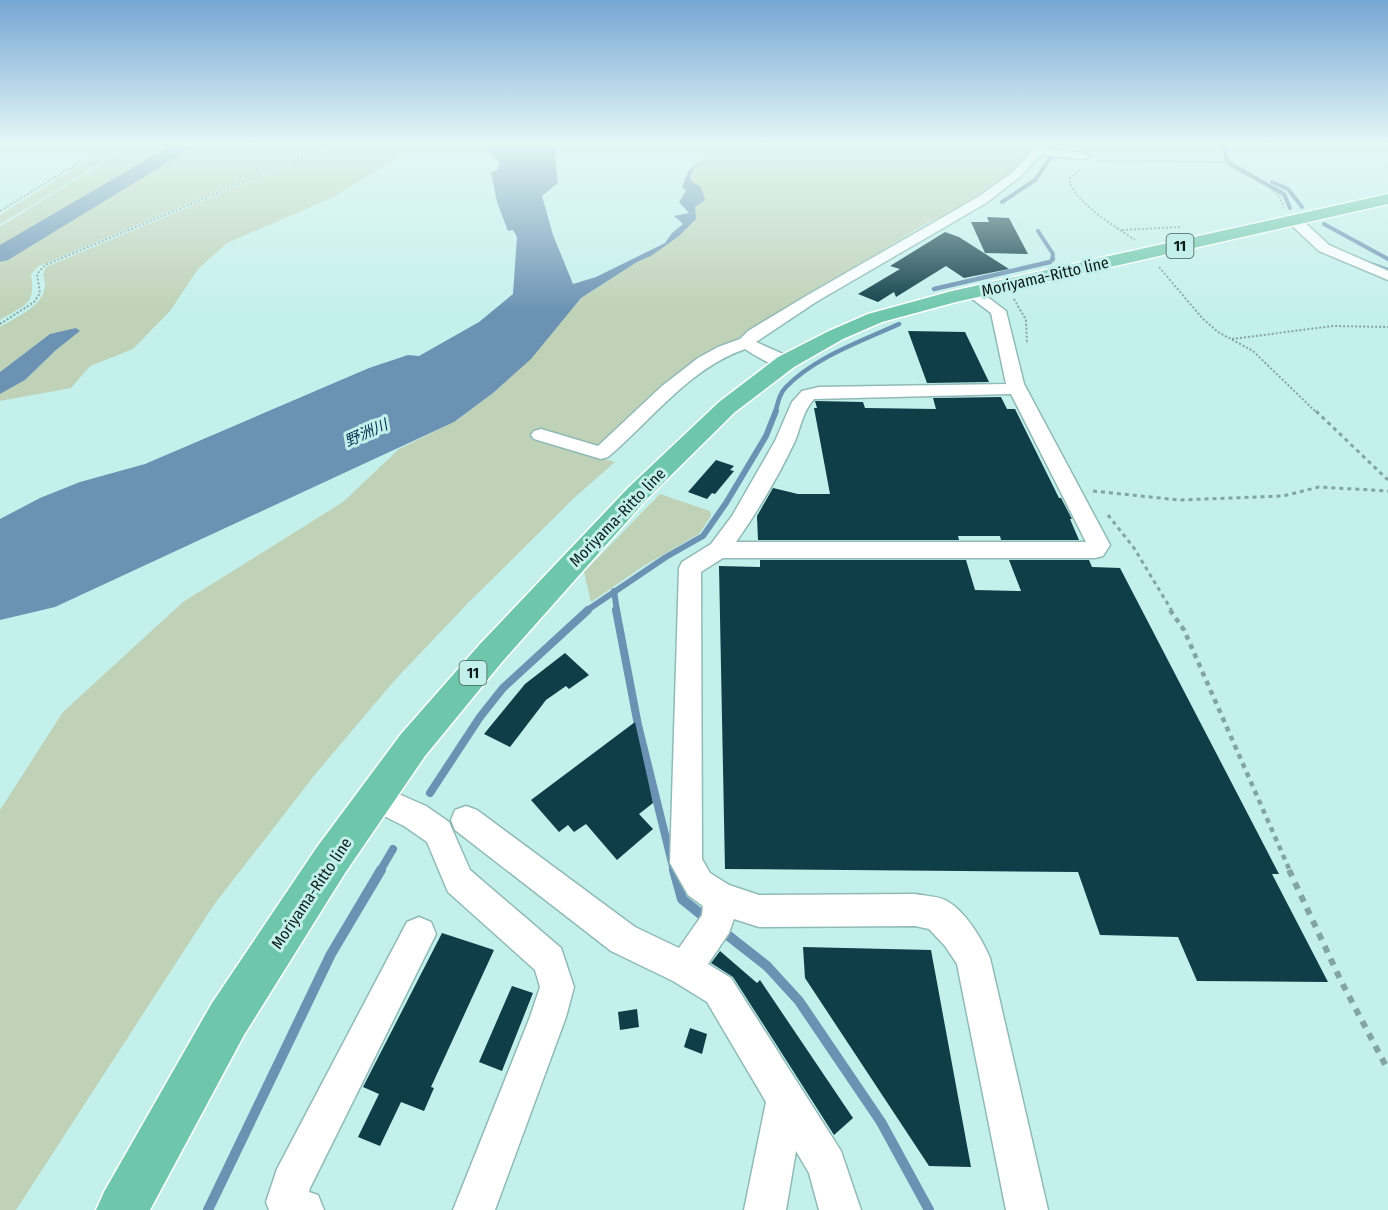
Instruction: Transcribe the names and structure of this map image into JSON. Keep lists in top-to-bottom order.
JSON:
{
  "streets": {
    "main road": ["11", "Moriyama-Ritto line"]
  },
  "water": ["野洲川"]
}
